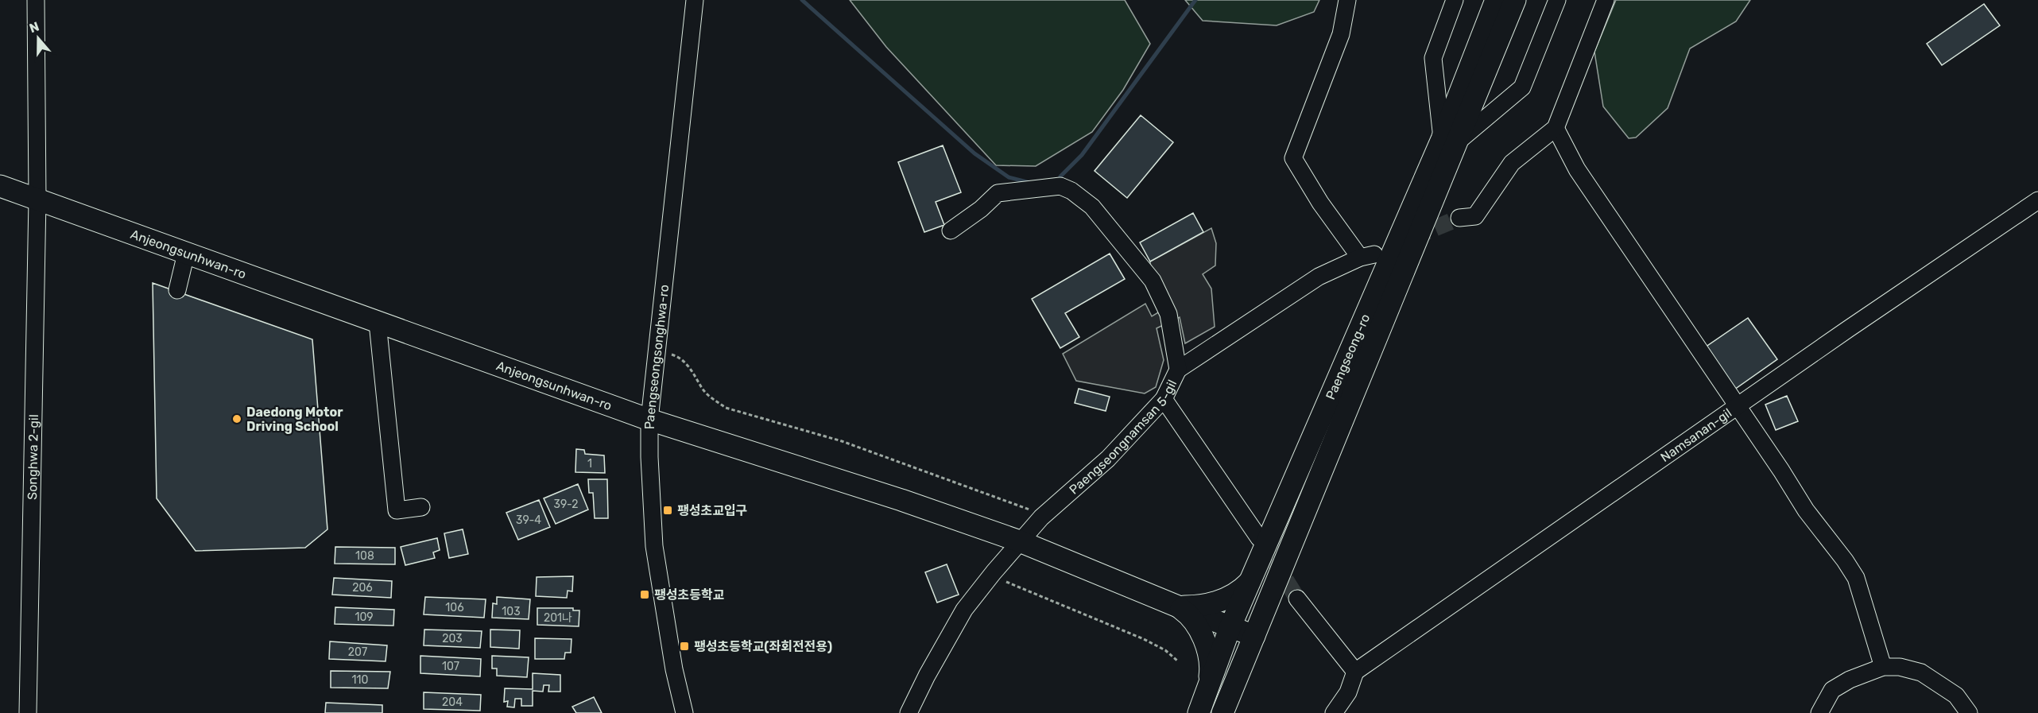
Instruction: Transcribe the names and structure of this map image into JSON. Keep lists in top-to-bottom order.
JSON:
{
  "streets": {
    "main road": ["Anjeongsunhwan-ro", "Paengseong-ro"],
    "street": [
      "Paengseongsonghwa-ro",
      "Paengseongnamsan 5-gil",
      "Namsanan-gil",
      "Songhwa 2-gil"
    ]
  },
  "crossings": [
    ["Anjeongsunhwan-ro", "Paengseongsonghwa-ro"],
    ["Anjeongsunhwan-ro", "Paengseong-ro"],
    ["Anjeongsunhwan-ro", "Paengseongnamsan 5-gil"],
    ["Anjeongsunhwan-ro", "Songhwa 2-gil"]
  ],
  "places": {
    "other": ["Daedong Motor Driving School"],
    "transit": ["팽성초교입구", "팽성초등학교", "팽성초등학교(좌회전전용)"]
  },
  "house_numbers": [
    "1",
    "39-2",
    "39-4",
    "108",
    "206",
    "106",
    "103",
    "109",
    "201나",
    "203",
    "207",
    "107",
    "110",
    "204"
  ],
  "north": "top"
}
